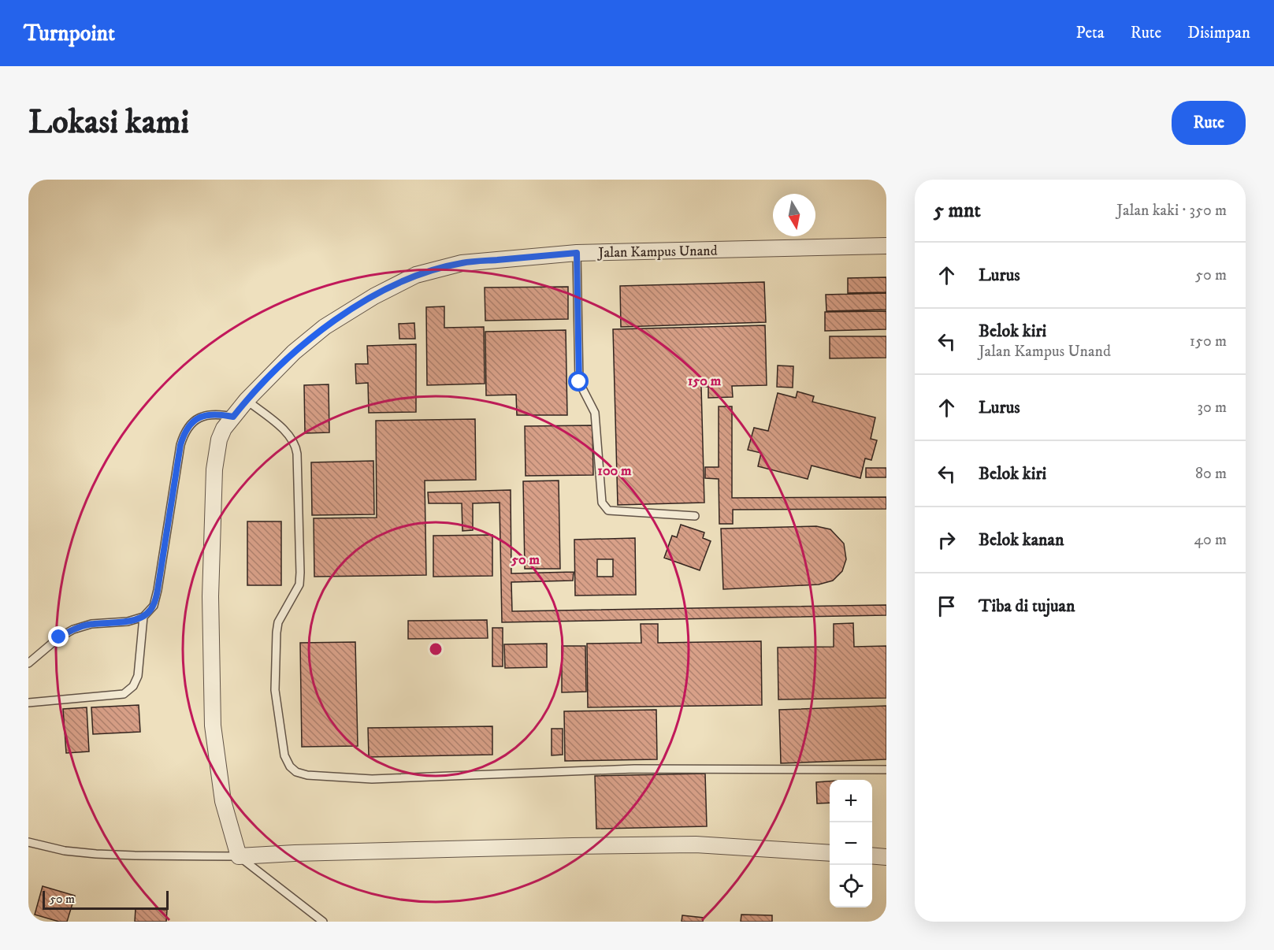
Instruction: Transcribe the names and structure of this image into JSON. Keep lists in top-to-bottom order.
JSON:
{
  "streets": {
    "street": ["Jalan Kampus Unand"]
  },
  "scale_bar": "50 m",
  "north": "bottom",
  "page": {
    "header": "Turnpoint",
    "nav": ["Peta", "Rute", "Disimpan"],
    "buttons": "Rute",
    "title": "Lokasi kami",
    "heading": ["5 mnt", "Jalan kaki · 350 m"],
    "list": [
      ["Lurus", "50 m"],
      ["Belok kiri", "Jalan Kampus Unand", "150 m"],
      ["Lurus", "30 m"],
      ["Belok kiri", "80 m"],
      ["Belok kanan", "40 m"],
      "Tiba di tujuan"
    ],
    "map_buttons": ["+", "−"],
    "scale": "50 m"
  },
  "rings": ["150 m", "100 m", "50 m"]
}
